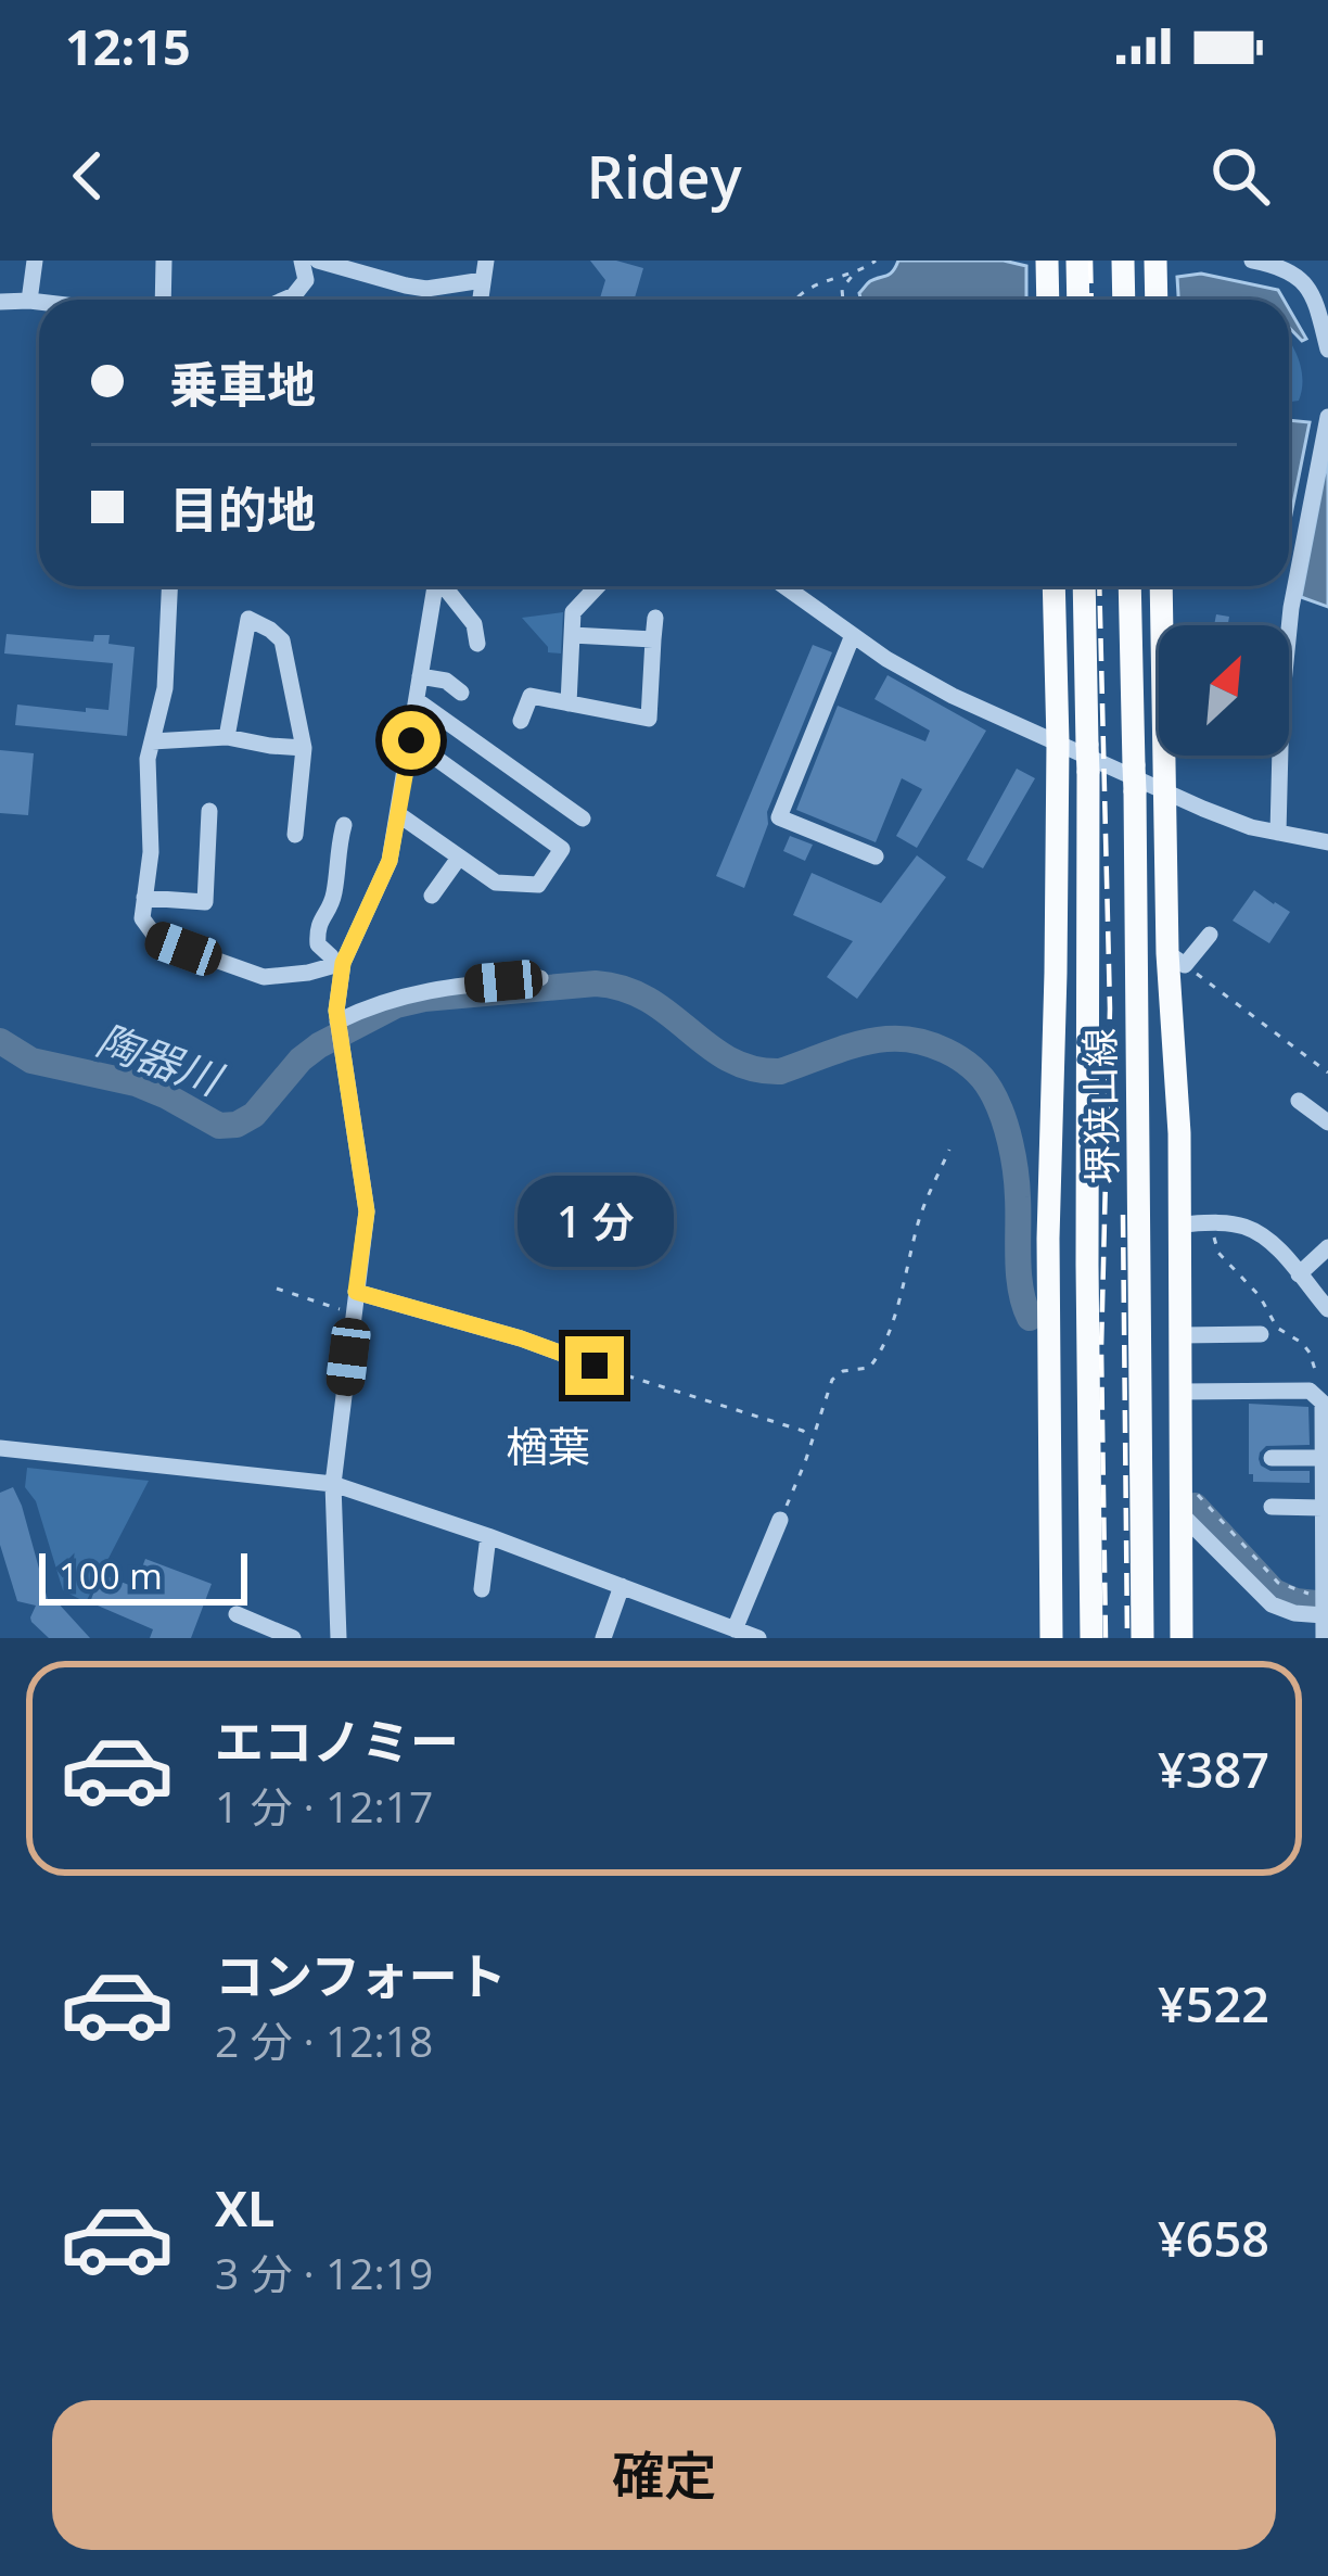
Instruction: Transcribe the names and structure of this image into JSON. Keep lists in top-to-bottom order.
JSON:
{
  "streets": {
    "main road": ["堺狭山線"]
  },
  "districts": ["楢葉"],
  "water": ["陶器川"],
  "scale_bar": "100 m",
  "north": "top right",
  "page": {
    "status": "12:15",
    "header": "Ridey",
    "banner": ["乗車地", "目的地"],
    "bubble": "1 分",
    "scale": "100 m",
    "list": [
      {
        "name": "エコノミー",
        "note": "1 分 · 12:17",
        "value": "¥387"
      },
      {
        "name": "コンフォート",
        "note": "2 分 · 12:18",
        "value": "¥522"
      },
      {
        "name": "XL",
        "note": "3 分 · 12:19",
        "value": "¥658"
      }
    ],
    "buttons": "確定"
  }
}
